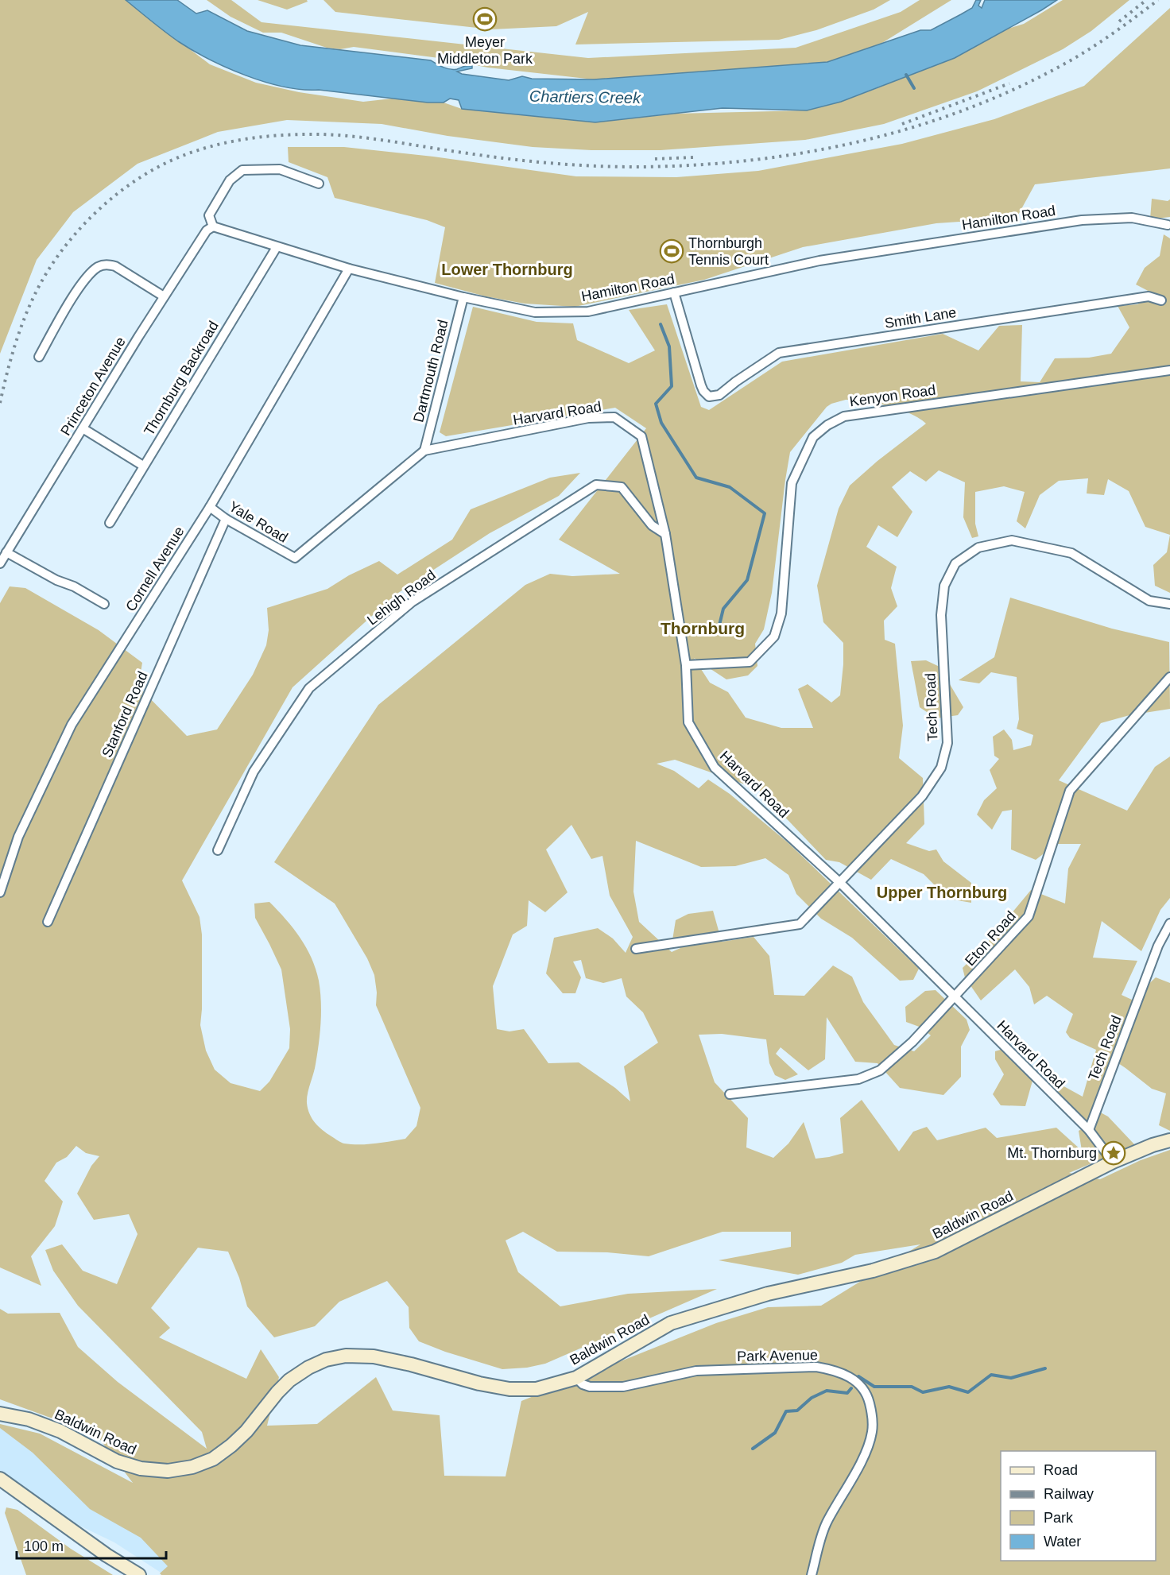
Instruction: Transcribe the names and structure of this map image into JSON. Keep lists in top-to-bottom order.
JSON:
{
  "streets": {
    "street": [
      "Hamilton Road",
      "Smith Lane",
      "Dartmouth Road",
      "Thornburg Backroad",
      "Princeton Avenue",
      "Kenyon Road",
      "Harvard Road",
      "Yale Road",
      "Cornell Avenue",
      "Lehigh Road",
      "Tech Road",
      "Stanford Road",
      "Eton Road",
      "Baldwin Road",
      "Park Avenue"
    ]
  },
  "crossings": [
    ["Hamilton Road", "Smith Lane"],
    ["Hamilton Road", "Dartmouth Road"],
    ["Hamilton Road", "Thornburg Backroad"],
    ["Hamilton Road", "Princeton Avenue"],
    ["Hamilton Road", "Cornell Avenue"],
    ["Dartmouth Road", "Harvard Road"],
    ["Kenyon Road", "Harvard Road"],
    ["Harvard Road", "Yale Road"],
    ["Harvard Road", "Lehigh Road"],
    ["Harvard Road", "Tech Road"],
    ["Harvard Road", "Eton Road"],
    ["Harvard Road", "Baldwin Road"],
    ["Yale Road", "Cornell Avenue"],
    ["Yale Road", "Stanford Road"],
    ["Baldwin Road", "Park Avenue"]
  ],
  "districts": ["Lower Thornburg", "Thornburg", "Upper Thornburg"],
  "water": ["Chartiers Creek"],
  "places": {
    "sports": ["Meyer Middleton Park", "Thornburgh Tennis Court"],
    "place": ["Mt. Thornburg"]
  },
  "legend": [
    "Road",
    "Railway",
    "Park",
    "Water"
  ],
  "scale_bar": "100 m"
}
